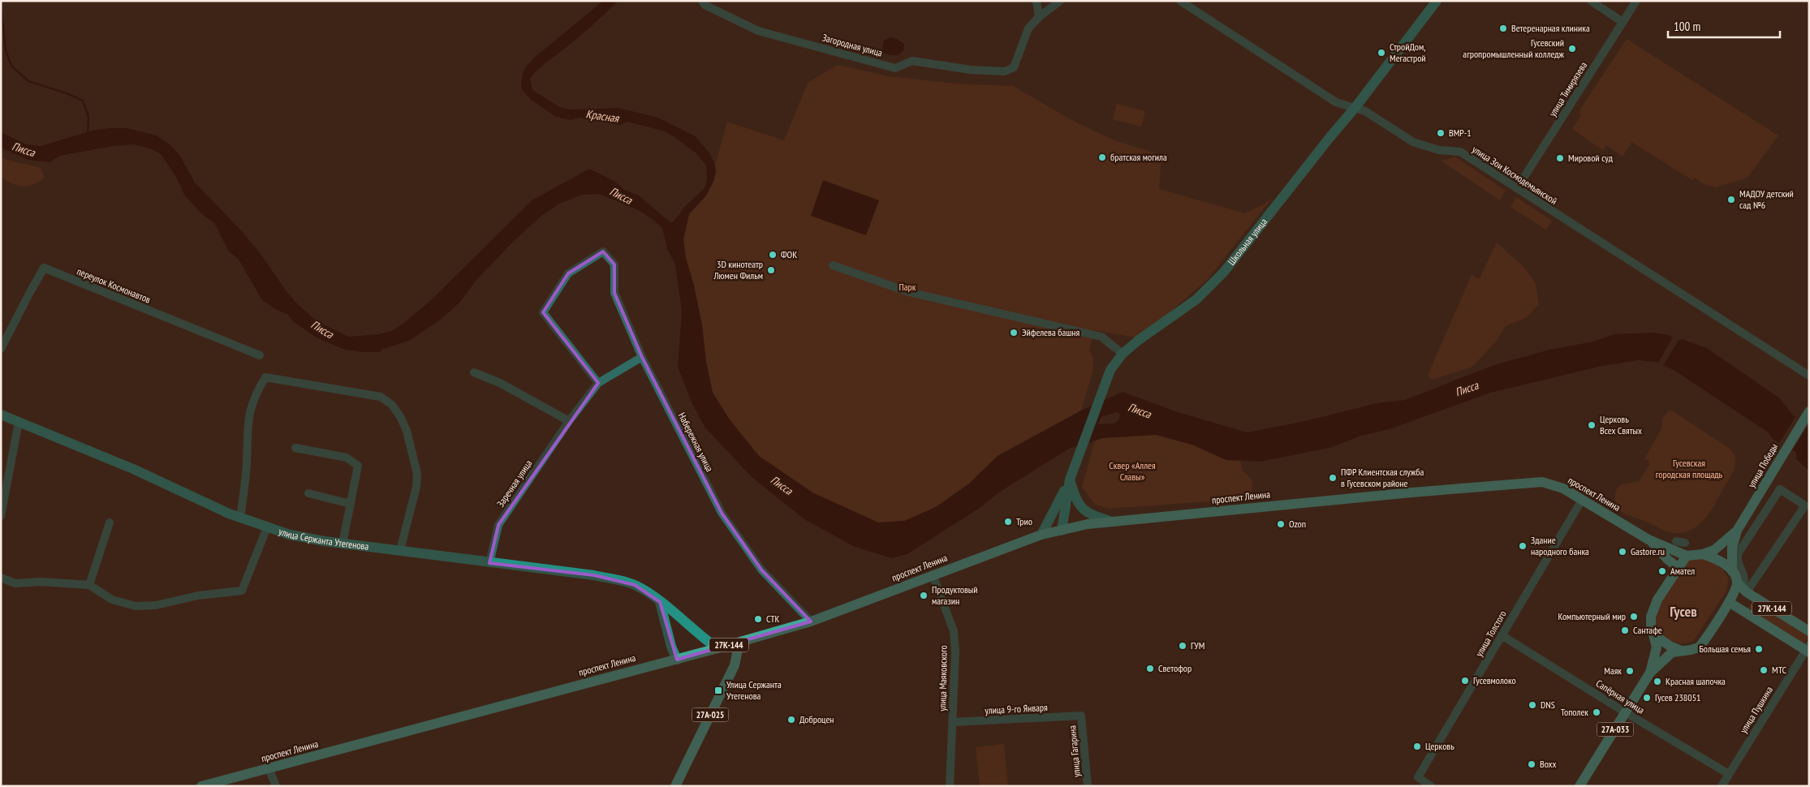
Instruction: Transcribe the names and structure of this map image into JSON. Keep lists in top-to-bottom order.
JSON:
{
  "streets": {
    "main road": [
      "Школьная улица",
      "улица Победы",
      "проспект Ленина",
      "улица Сержанта Утегенова",
      "27К-144",
      "27А-025",
      "27А-033"
    ],
    "street": [
      "Загородная улица",
      "улица Тимирязева",
      "улица Зои Космодемьянской",
      "переулок Космонавтов",
      "Набережная улица",
      "Заречная улица",
      "улица Толстого",
      "улица Маяковского",
      "Сапёрная улица",
      "улица 9-го Января",
      "улица Пушкина",
      "улица Гагарина"
    ]
  },
  "crossings": [
    ["улица Тимирязева", "улица Зои Космодемьянской"],
    ["улица Зои Космодемьянской", "Школьная улица"],
    ["Школьная улица", "проспект Ленина"],
    ["Набережная улица", "Заречная улица"],
    ["Набережная улица", "проспект Ленина"],
    ["Заречная улица", "улица Сержанта Утегенова"],
    ["проспект Ленина", "улица Сержанта Утегенова"],
    ["проспект Ленина", "27К-144"],
    ["проспект Ленина", "улица Толстого"],
    ["проспект Ленина", "улица Маяковского"],
    ["проспект Ленина", "27А-025"],
    ["27К-144", "улица Пушкина"],
    ["улица Толстого", "Сапёрная улица"],
    ["улица Маяковского", "улица 9-го Января"],
    ["Сапёрная улица", "улица Пушкина"],
    ["Сапёрная улица", "27А-033"],
    ["улица 9-го Января", "улица Гагарина"]
  ],
  "districts": ["Гусев"],
  "water": ["Красная", "Писса"],
  "parks": ["Парк", "Гусевская городская площадь", "Сквер «Аллея Славы»"],
  "places": {
    "other": [
      "Ветеренарная клиника",
      "Гусевский агропромышленный колледж",
      "СтройДом, Мегастрой",
      "BMP-1",
      "братская могила",
      "Мировой суд",
      "МАДОУ детский сад №6",
      "ФОК",
      "3D кинотеатр Люмен Фильм",
      "Эйфелева башня",
      "Церковь Всех Святых",
      "ПФР Клиентская служба в Гусевском районе",
      "Трио",
      "Ozon",
      "Здание народного банка",
      "Gastore.ru",
      "Амател",
      "Продуктовый магазин",
      "Компьютерный мир",
      "СТК",
      "Сантафе",
      "ГУМ",
      "Большая семья",
      "Светофор",
      "МТС",
      "Маяк",
      "Гусевмолоко",
      "Красная шапочка",
      "Гусев 238051",
      "DNS",
      "Тополек",
      "Доброцен",
      "Церковь",
      "Boxx"
    ],
    "transit": ["Улица Сержанта Утегенова"]
  },
  "scale_bar": "100 m"
}
